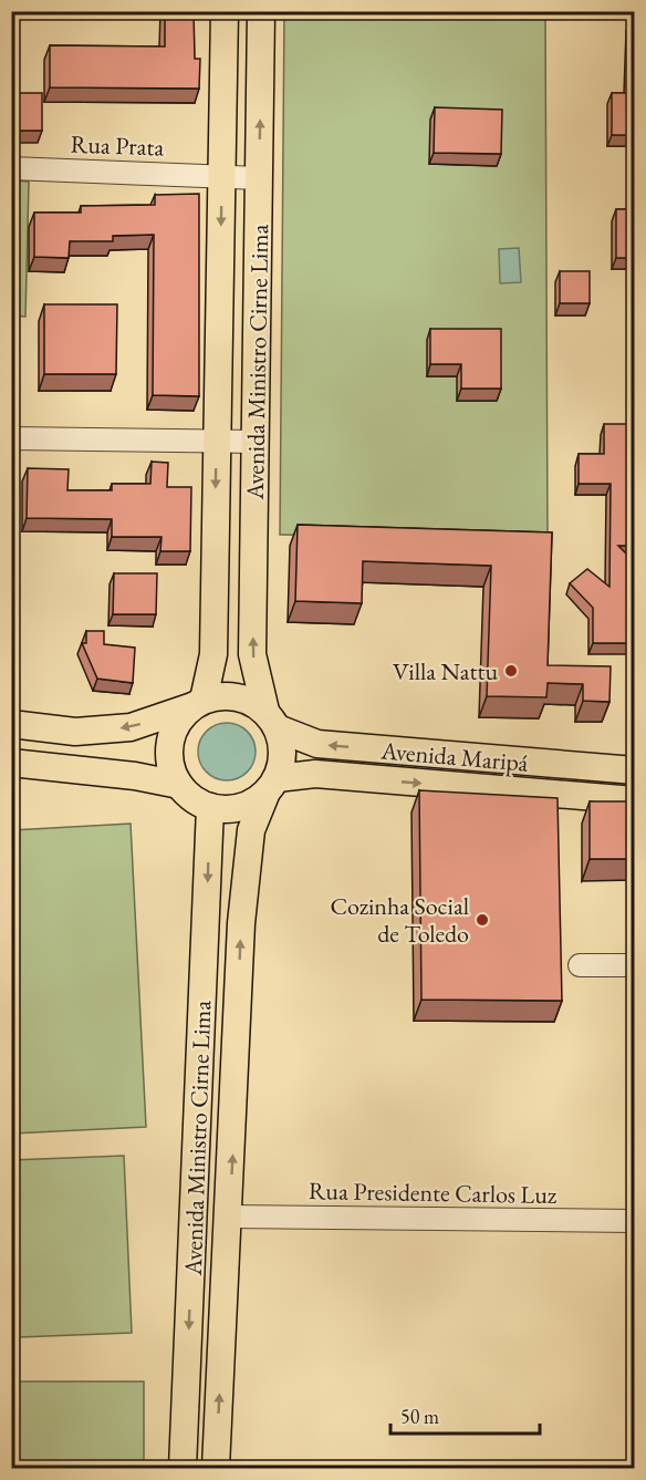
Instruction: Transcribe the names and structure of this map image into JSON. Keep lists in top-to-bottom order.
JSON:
{
  "streets": {
    "main road": ["Avenida Ministro Cirne Lima", "Avenida Maripá"],
    "street": ["Rua Prata", "Rua Presidente Carlos Luz"]
  },
  "crossings": [
    ["Rua Prata", "Avenida Ministro Cirne Lima"],
    ["Avenida Ministro Cirne Lima", "Avenida Maripá"]
  ],
  "places": ["Villa Nattu", "Cozinha Social de Toledo"],
  "scale_bar": "50 m"
}
